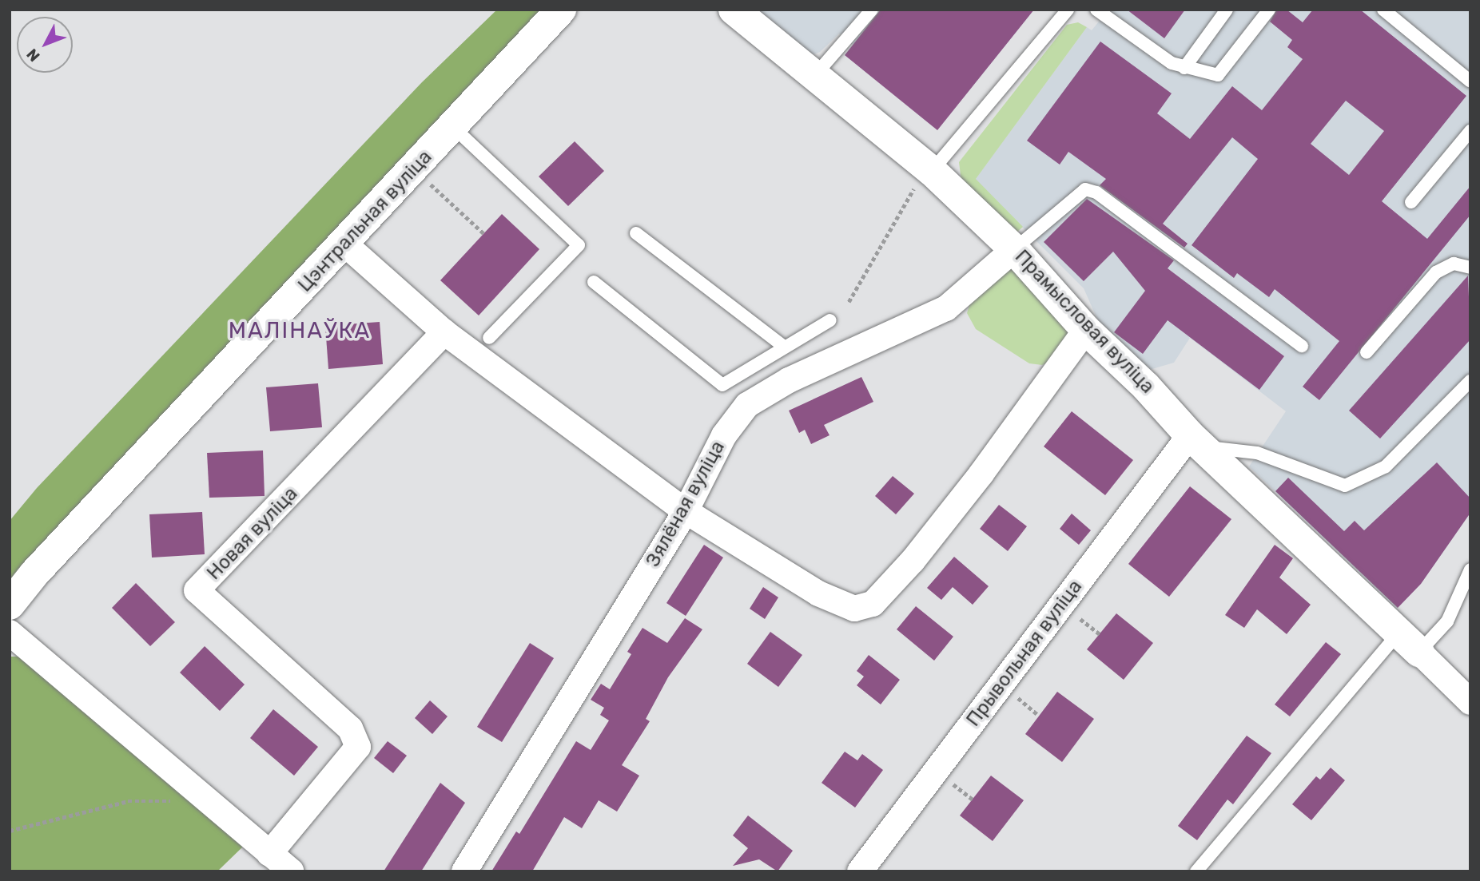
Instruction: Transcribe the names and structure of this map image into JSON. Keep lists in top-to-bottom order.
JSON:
{
  "streets": {
    "street": [
      "Цэнтральная вуліца",
      "Прамысловая вуліца",
      "Зялёная вуліца",
      "Новая вуліца",
      "Прывольная вуліца"
    ]
  },
  "crossings": [
    ["Прамысловая вуліца", "Зялёная вуліца"],
    ["Прамысловая вуліца", "Прывольная вуліца"]
  ],
  "districts": ["МАЛІНАЎКА"],
  "north": "bottom left"
}
